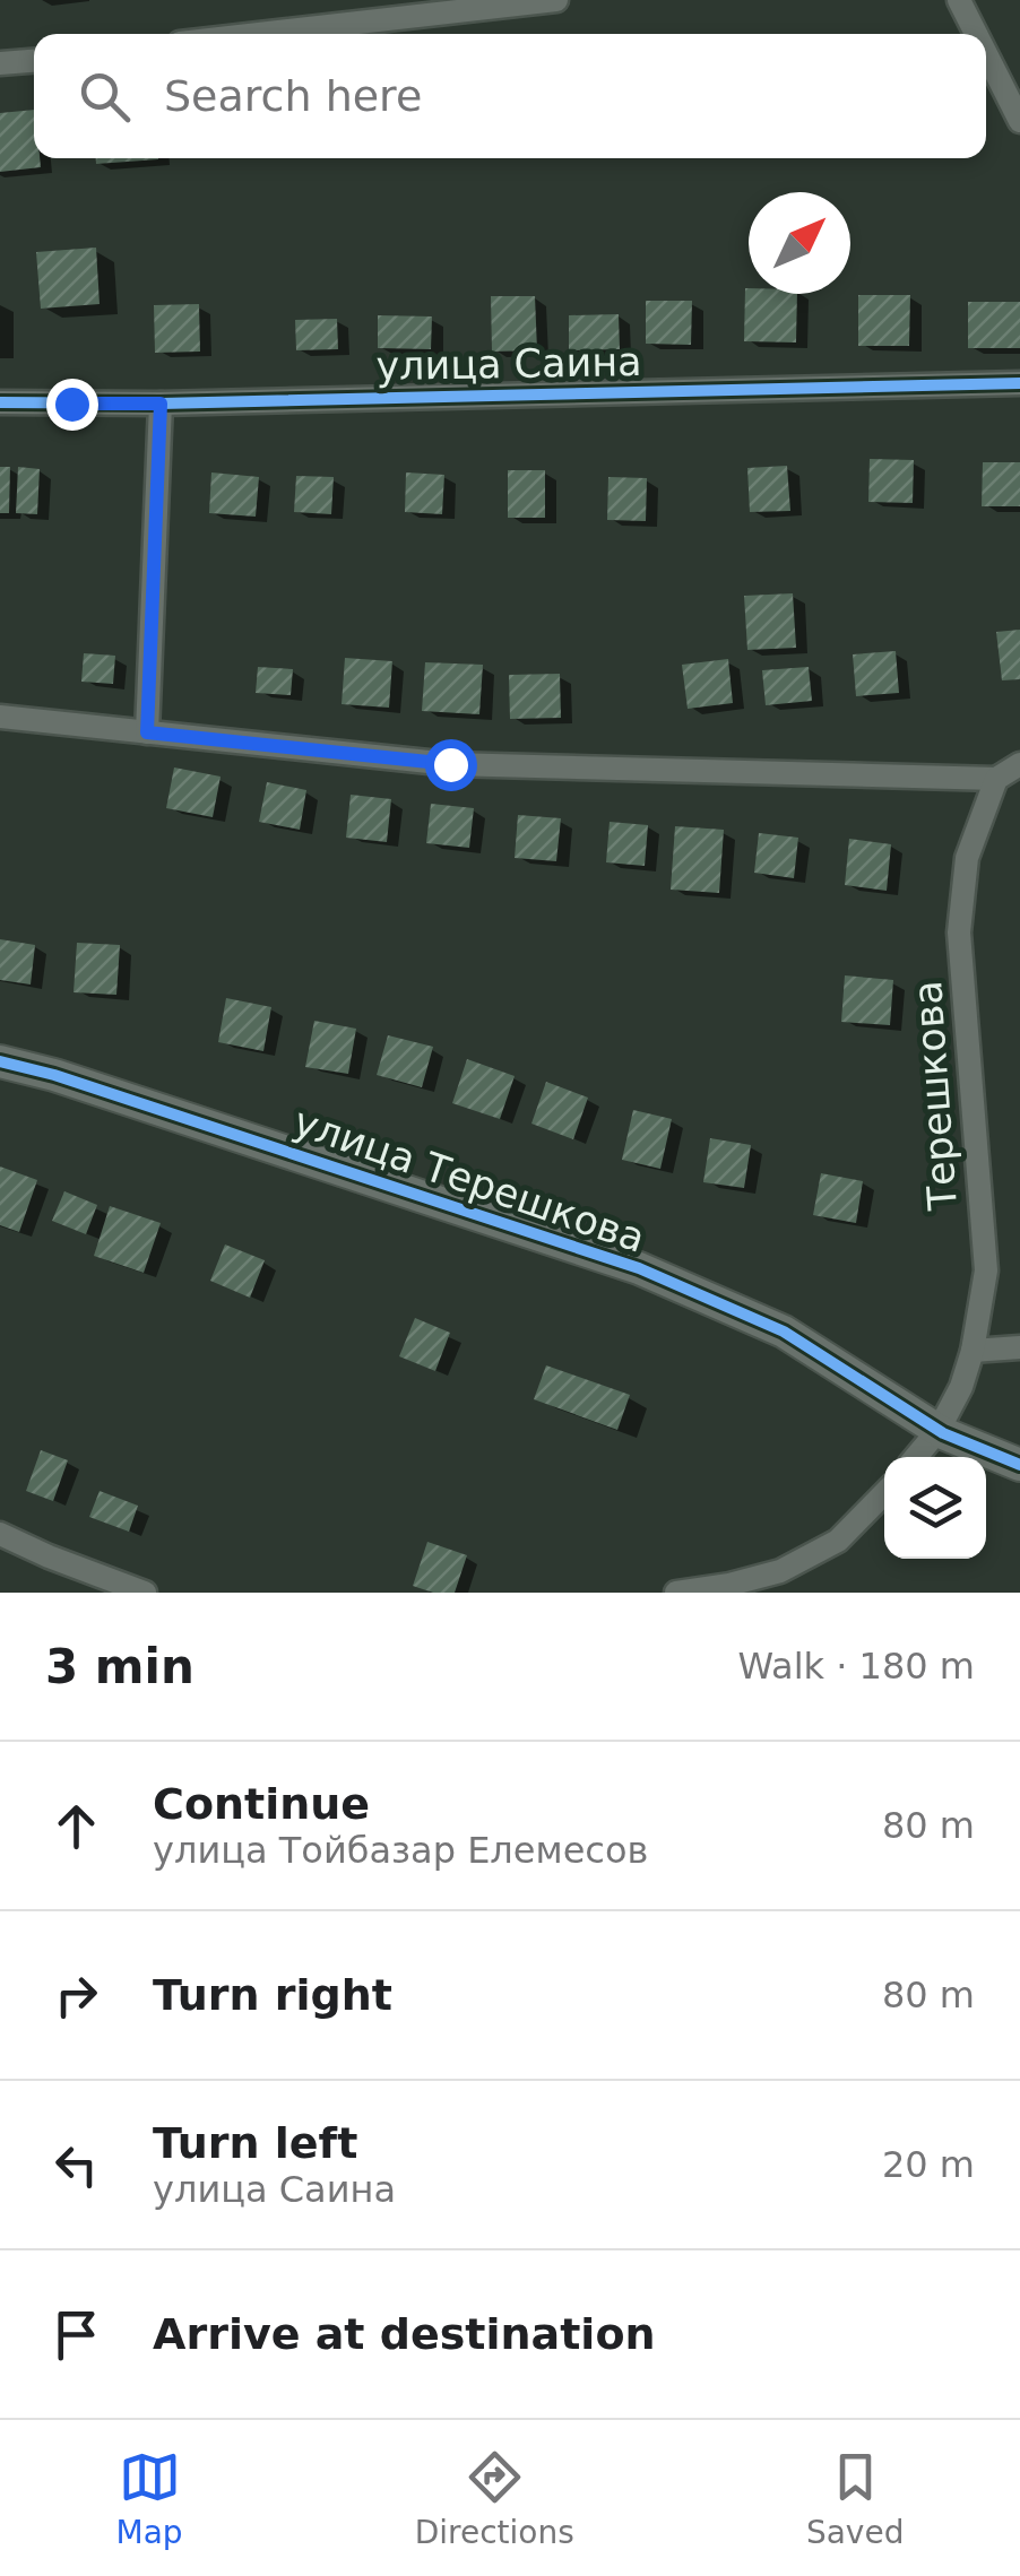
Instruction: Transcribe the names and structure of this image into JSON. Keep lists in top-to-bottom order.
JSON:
{
  "streets": {
    "street": ["улица Саина", "Терешкова", "улица Терешкова"]
  },
  "crossings": [
    ["Терешкова", "улица Терешкова"]
  ],
  "north": "top right",
  "page": {
    "search": "Search here",
    "heading": ["3 min", "Walk · 180 m"],
    "list": [
      ["Continue", "улица Тойбазар Елемесов", "80 m"],
      ["Turn right", "80 m"],
      ["Turn left", "улица Саина", "20 m"],
      "Arrive at destination"
    ],
    "nav": ["Map", "Directions", "Saved"]
  }
}
